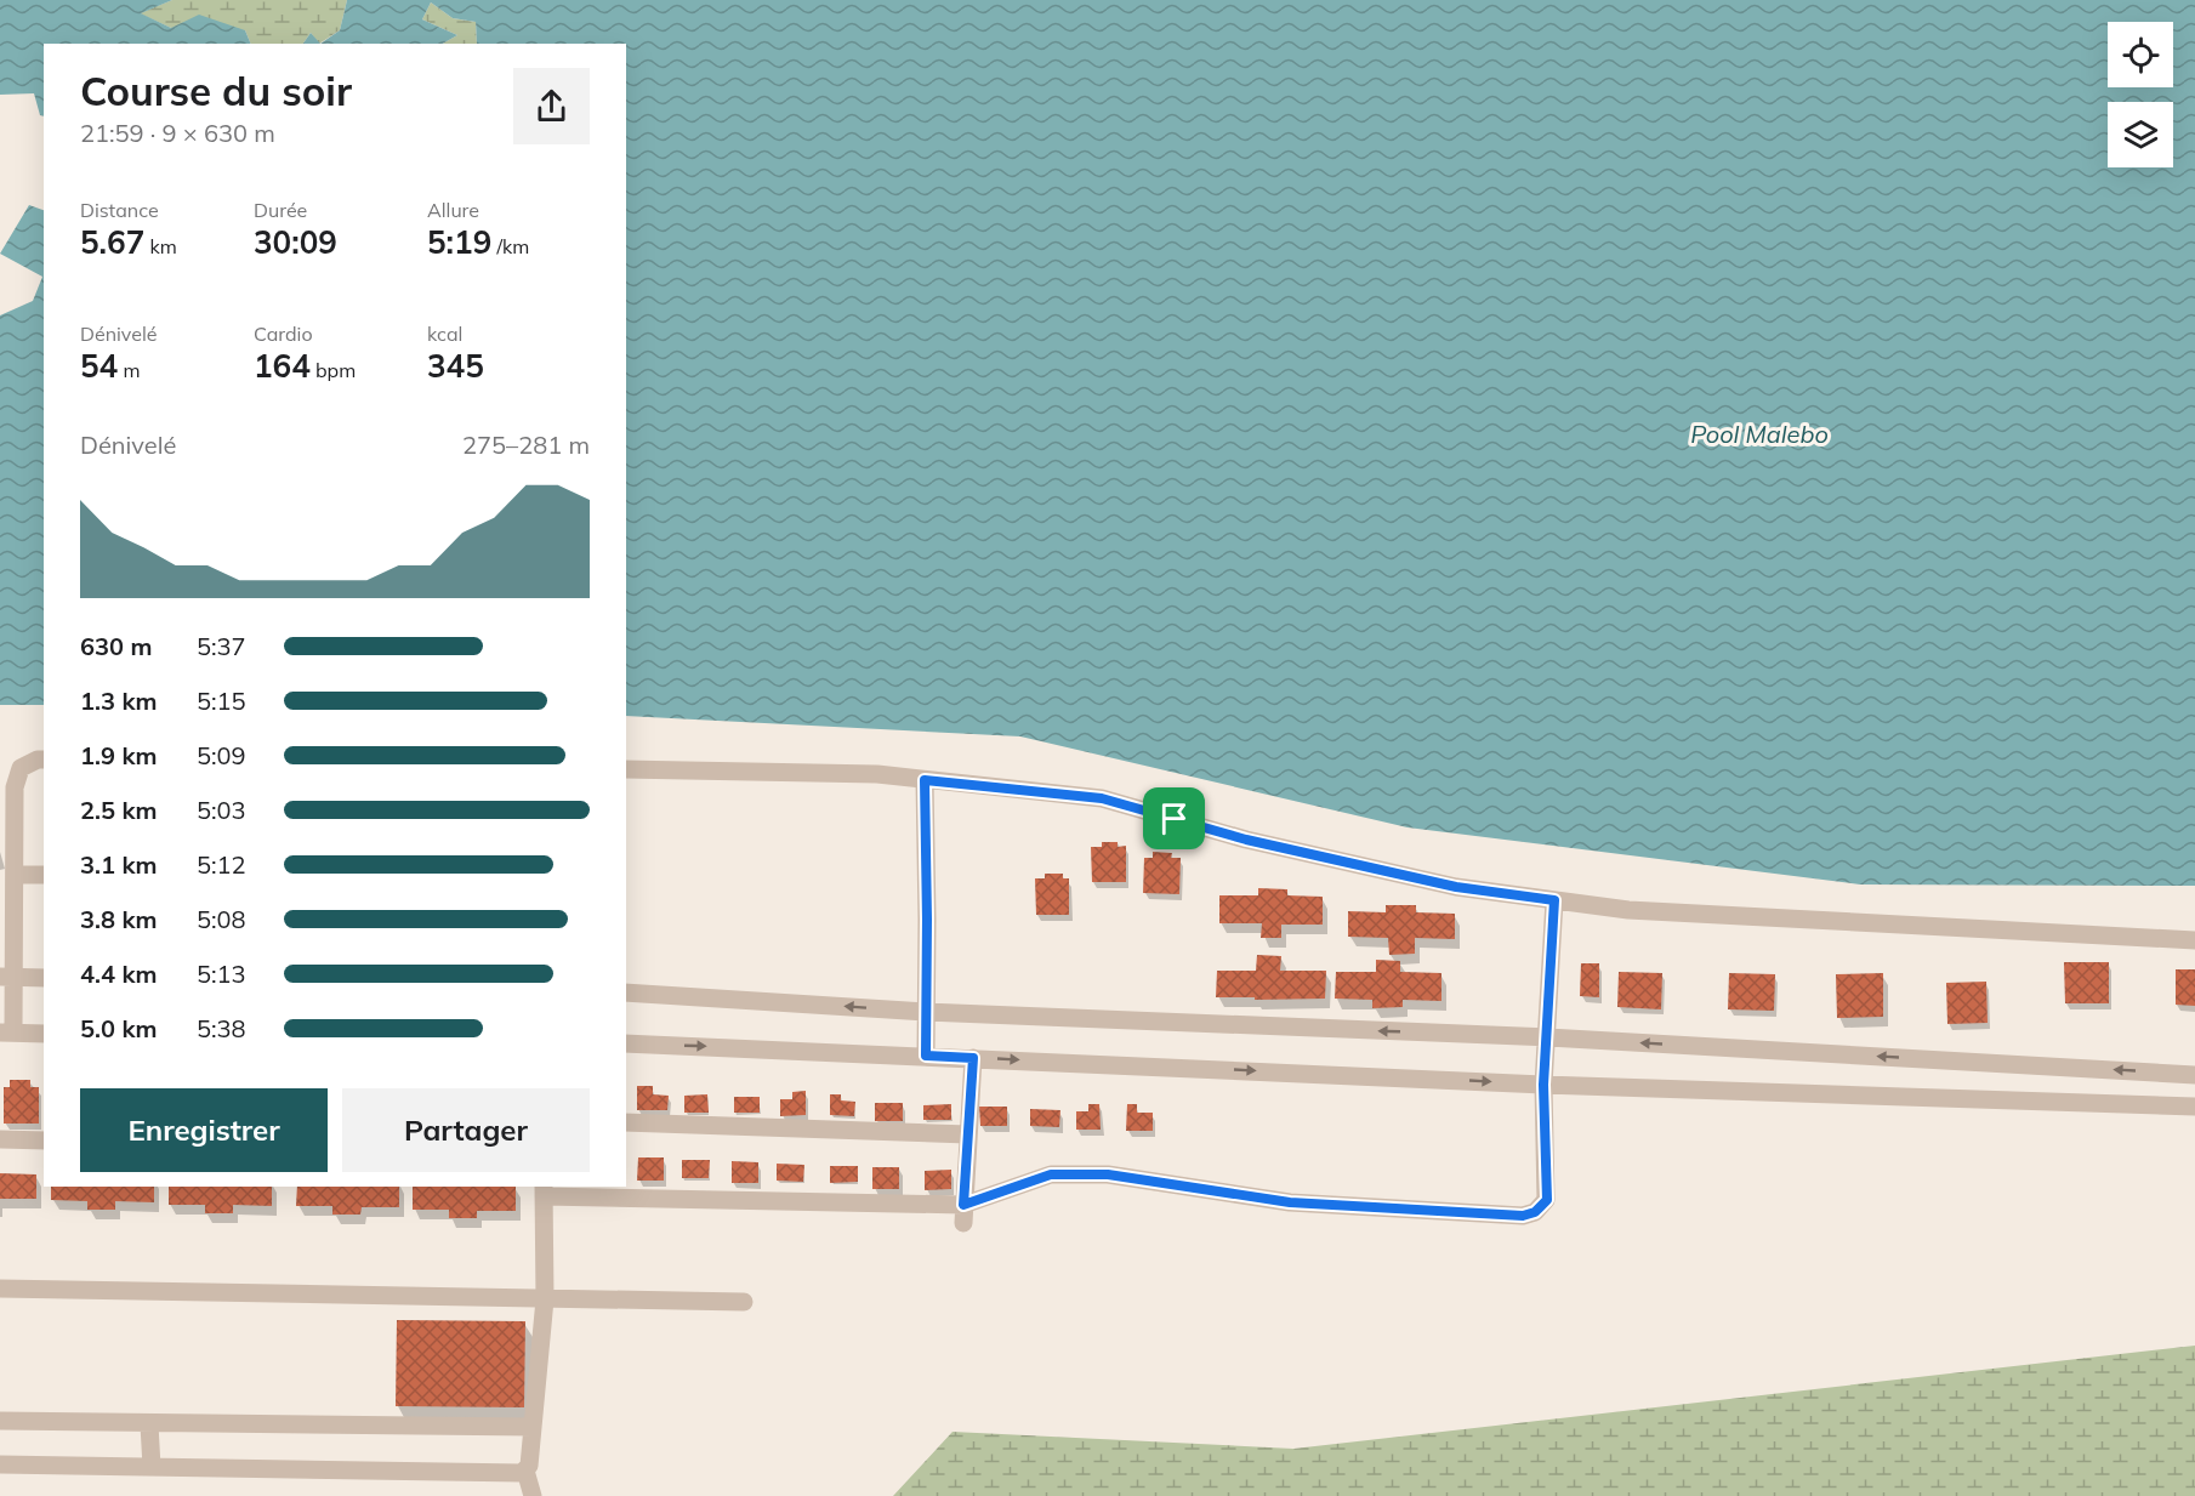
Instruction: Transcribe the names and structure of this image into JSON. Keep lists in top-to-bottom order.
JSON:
{
  "water": ["Pool Malebo"],
  "page": {
    "heading": ["Course du soir", "21:59 · 9 × 630 m"],
    "stats": [
      ["Distance", "5.67 km"],
      ["Durée", "30:09"],
      ["Allure", "5:19 /km"],
      ["Dénivelé", "54 m"],
      ["Cardio", "164 bpm"],
      ["kcal", "345"]
    ],
    "chart": ["Dénivelé", "275–281 m"],
    "list": [
      {
        "name": "630 m",
        "note": "5:37"
      },
      {
        "name": "1.3 km",
        "note": "5:15"
      },
      {
        "name": "1.9 km",
        "note": "5:09"
      },
      {
        "name": "2.5 km",
        "note": "5:03"
      },
      {
        "name": "3.1 km",
        "note": "5:12"
      },
      {
        "name": "3.8 km",
        "note": "5:08"
      },
      {
        "name": "4.4 km",
        "note": "5:13"
      },
      {
        "name": "5.0 km",
        "note": "5:38"
      }
    ],
    "buttons": ["Enregistrer", "Partager"]
  }
}
